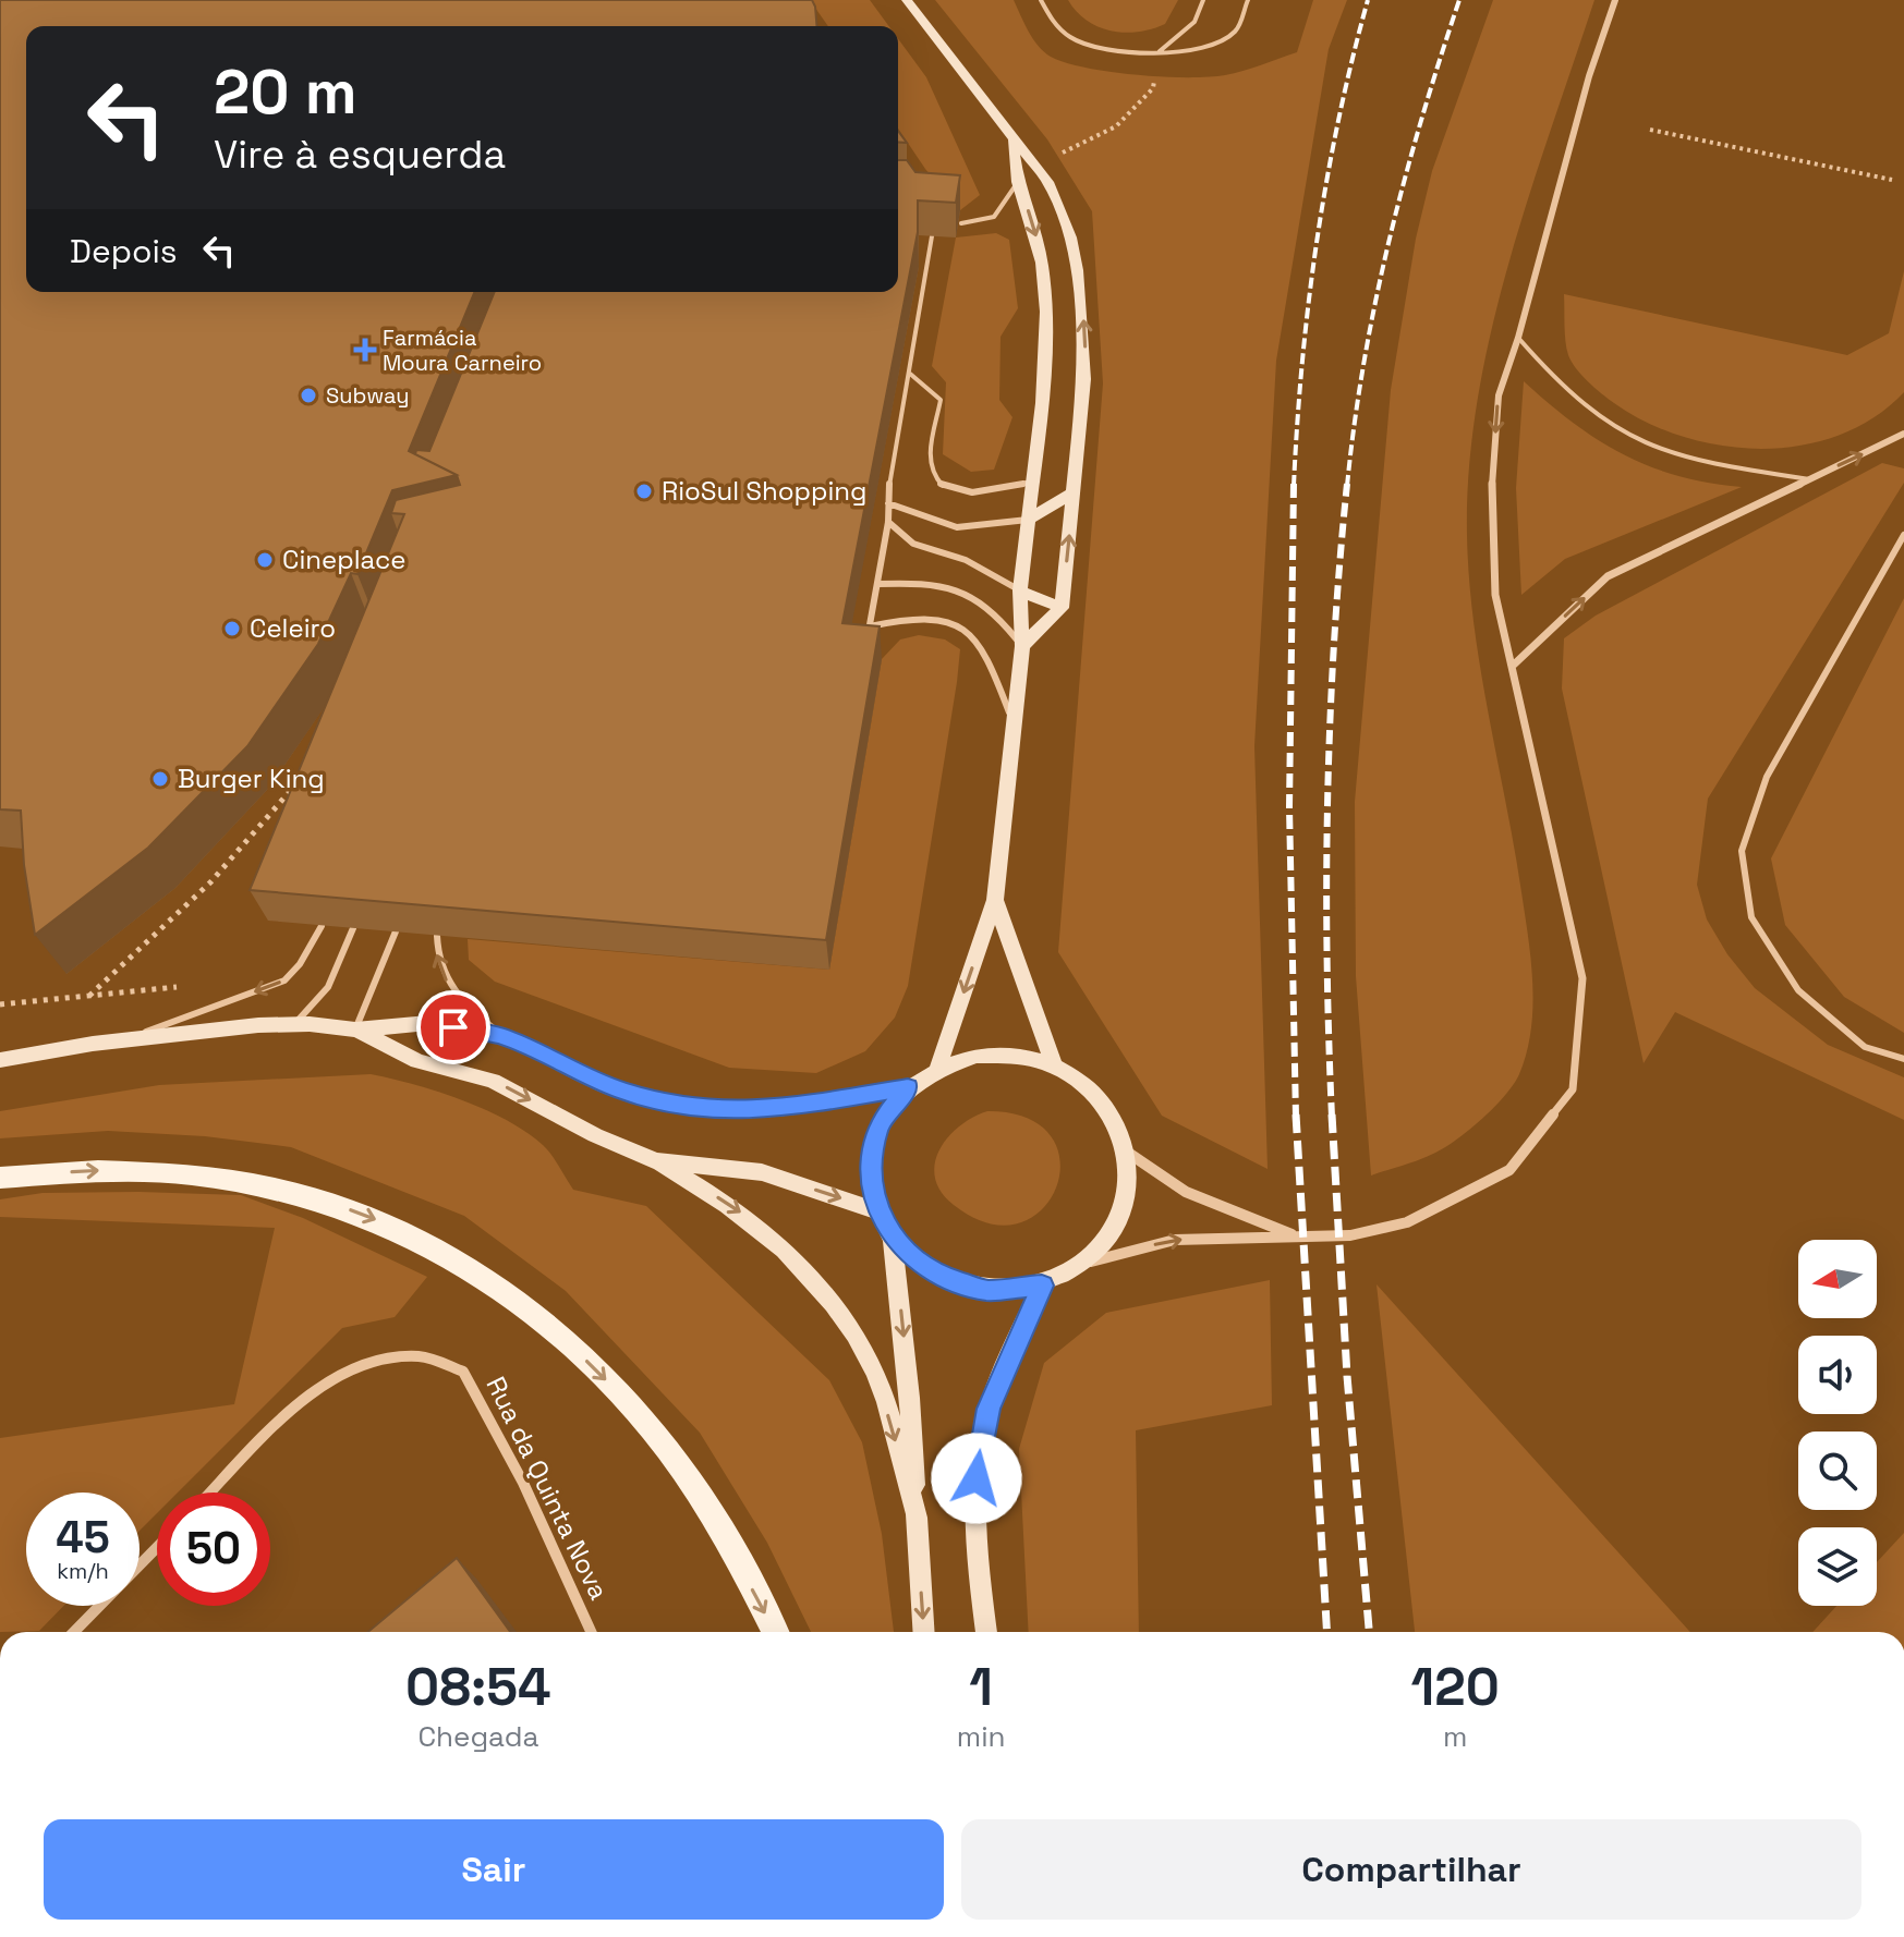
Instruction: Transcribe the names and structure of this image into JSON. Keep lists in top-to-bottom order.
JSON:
{
  "streets": {
    "street": ["Rua da Quinta Nova"]
  },
  "places": {
    "health": ["Farmácia Moura Carneiro"],
    "other": [
      "Subway",
      "RioSul Shopping",
      "Cineplace",
      "Celeiro",
      "Burger King"
    ]
  },
  "north": "left",
  "page": {
    "turn": ["20 m", "Vire à esquerda"],
    "then": "Depois",
    "speed": "45 km/h",
    "limit": "50",
    "eta": [
      "08:54",
      "Chegada",
      "1",
      "min",
      "120",
      "m"
    ],
    "buttons": ["Sair", "Compartilhar"]
  }
}
